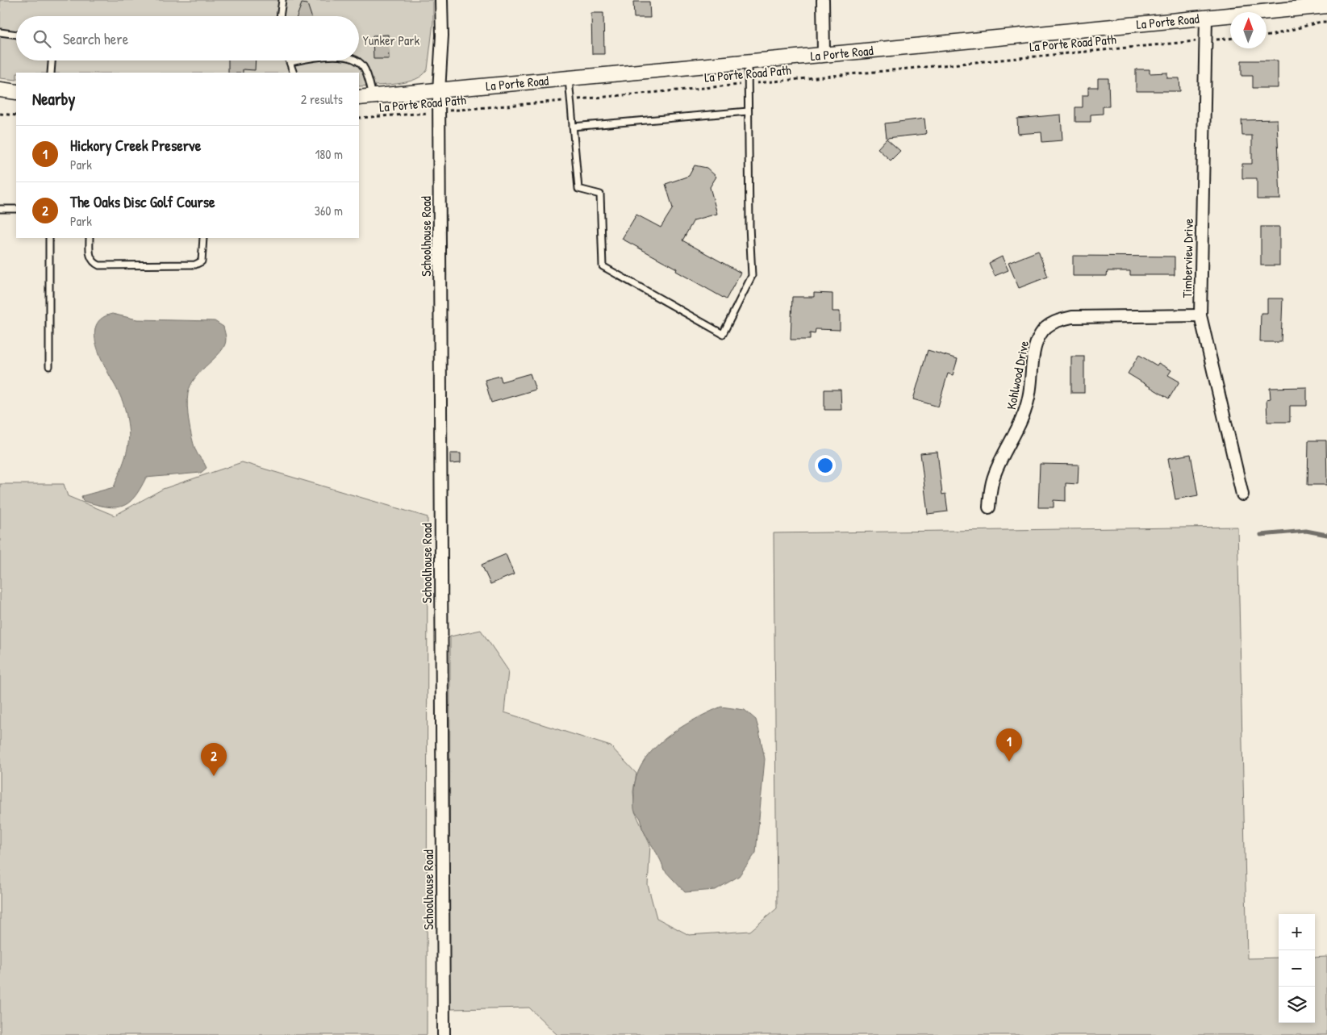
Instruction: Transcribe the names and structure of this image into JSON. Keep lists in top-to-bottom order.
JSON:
{
  "streets": {
    "street": [
      "La Porte Road",
      "Schoolhouse Road",
      "Timberview Drive",
      "Kohlwood Drive"
    ],
    "path": ["La Porte Road Path"]
  },
  "crossings": [
    ["La Porte Road", "Schoolhouse Road"],
    ["La Porte Road", "Timberview Drive"],
    ["La Porte Road Path", "Schoolhouse Road"],
    ["La Porte Road Path", "Timberview Drive"],
    ["Timberview Drive", "Kohlwood Drive"]
  ],
  "parks": ["Yunker Park"],
  "north": "top",
  "page": {
    "search": "Search here",
    "heading": ["Nearby", "2 results"],
    "list": [
      {
        "mark": "1",
        "name": "Hickory Creek Preserve",
        "note": "Park",
        "value": "180 m"
      },
      {
        "mark": "2",
        "name": "The Oaks Disc Golf Course",
        "note": "Park",
        "value": "360 m"
      }
    ],
    "pins": ["1", "2"],
    "map_buttons": ["+", "−"]
  }
}
